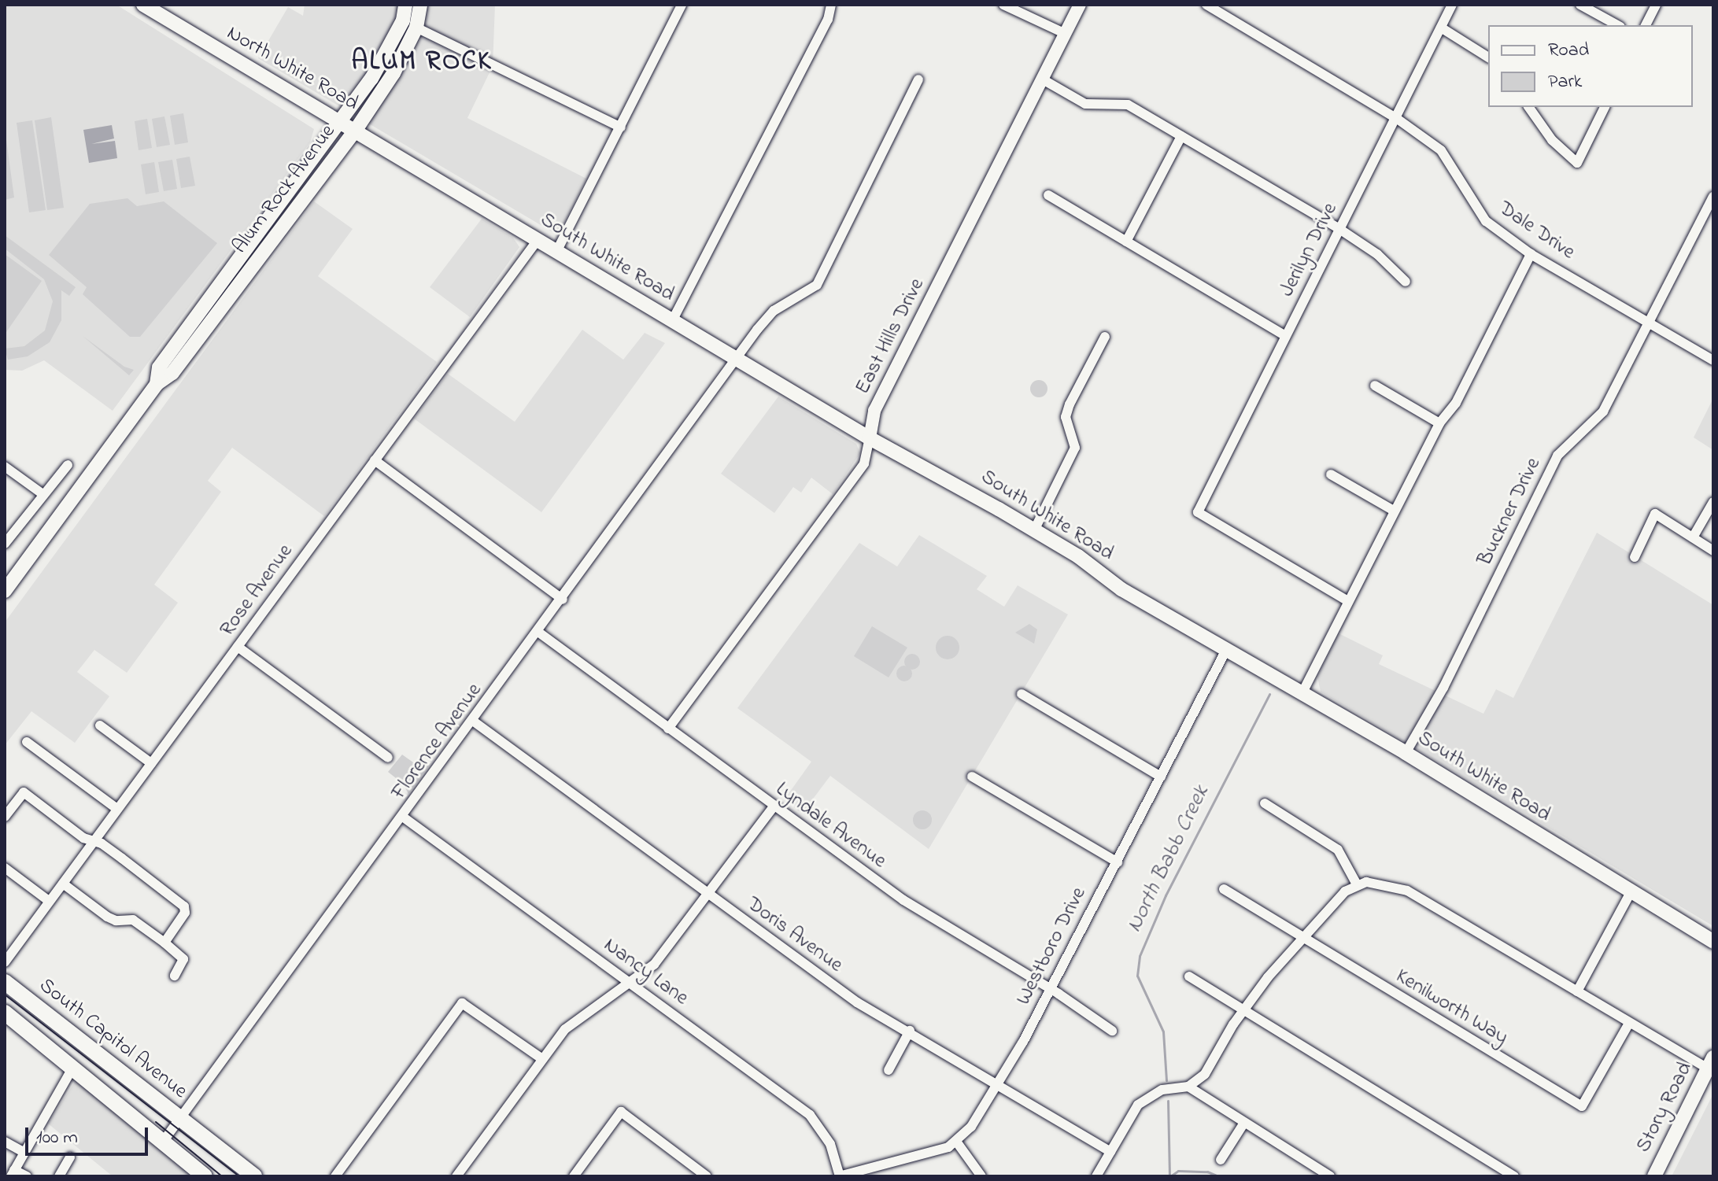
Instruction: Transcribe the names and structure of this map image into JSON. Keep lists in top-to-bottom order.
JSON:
{
  "streets": {
    "main road": [
      "North White Road",
      "Alum Rock Avenue",
      "South White Road",
      "South Capitol Avenue",
      "Story Road"
    ],
    "street": [
      "Dale Drive",
      "Jerilyn Drive",
      "East Hills Drive",
      "Buckner Drive",
      "Rose Avenue",
      "Florence Avenue",
      "Lyndale Avenue",
      "Doris Avenue",
      "Westboro Drive",
      "Nancy Lane",
      "Kenilworth Way"
    ]
  },
  "crossings": [
    ["North White Road", "Alum Rock Avenue"],
    ["North White Road", "South White Road"],
    ["Alum Rock Avenue", "South White Road"],
    ["Dale Drive", "Jerilyn Drive"],
    ["Dale Drive", "Buckner Drive"],
    ["South White Road", "East Hills Drive"],
    ["South White Road", "Buckner Drive"],
    ["South White Road", "Rose Avenue"],
    ["South White Road", "Florence Avenue"],
    ["South White Road", "Westboro Drive"],
    ["East Hills Drive", "Lyndale Avenue"],
    ["Florence Avenue", "Lyndale Avenue"],
    ["Florence Avenue", "Doris Avenue"],
    ["Florence Avenue", "Nancy Lane"],
    ["Florence Avenue", "South Capitol Avenue"],
    ["Lyndale Avenue", "Westboro Drive"],
    ["Doris Avenue", "Westboro Drive"]
  ],
  "districts": ["ALUM ROCK"],
  "water": ["North Babb Creek"],
  "legend": ["Road", "Park"],
  "scale_bar": "100 m"
}
